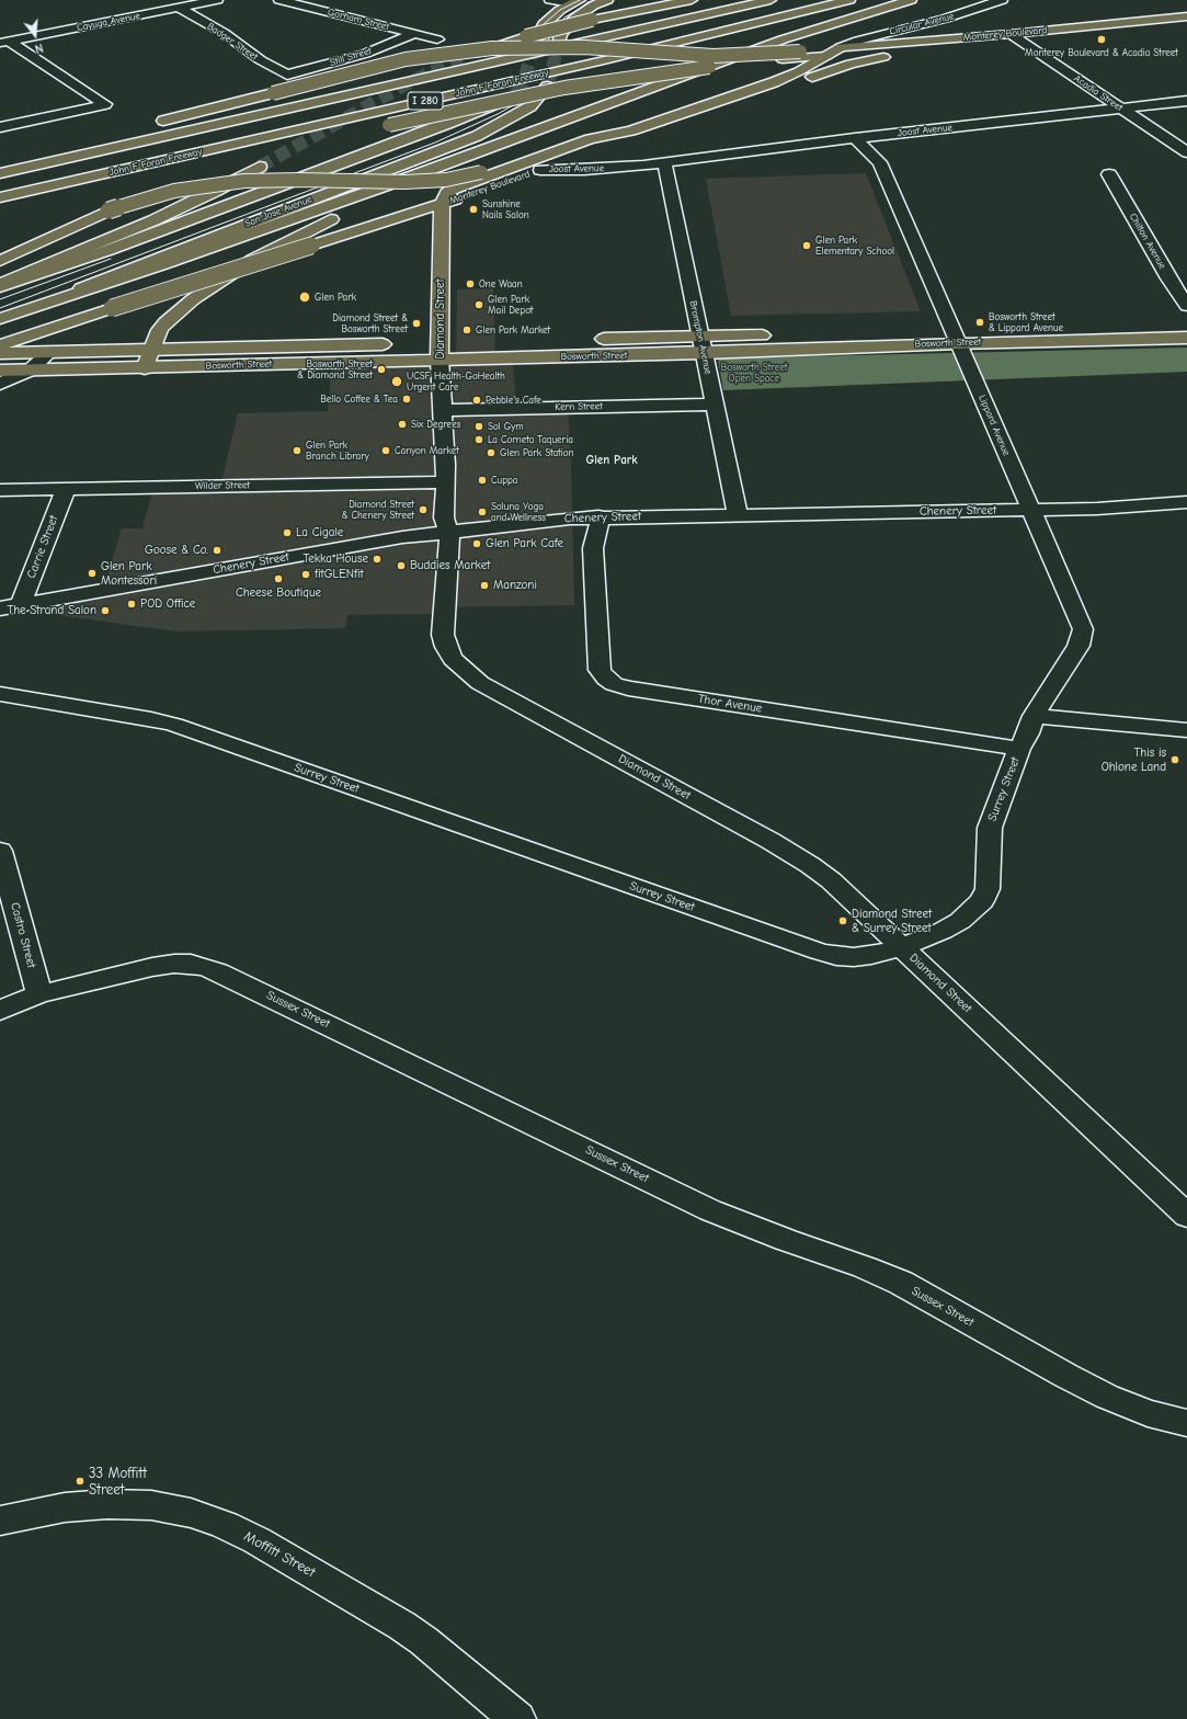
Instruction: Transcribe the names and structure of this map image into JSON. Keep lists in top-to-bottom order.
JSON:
{
  "streets": {
    "main road": [
      "Monterey Boulevard",
      "John F Foran Freeway",
      "I 280",
      "San Jose Avenue",
      "Diamond Street",
      "Bosworth Street"
    ],
    "street": [
      "Gorham Street",
      "Cayuga Avenue",
      "Circular Avenue",
      "Badger Street",
      "Still Street",
      "Acadia Street",
      "Joost Avenue",
      "Chilton Avenue",
      "Brompton Avenue",
      "Kern Street",
      "Lippard Avenue",
      "Wilder Street",
      "Chenery Street",
      "Carrie Street",
      "Thor Avenue",
      "Surrey Street",
      "Castro Street",
      "Sussex Street",
      "Moffitt Street"
    ]
  },
  "crossings": [
    ["Gorham Street", "Still Street"],
    ["Cayuga Avenue", "Badger Street"],
    ["Circular Avenue", "Monterey Boulevard"],
    ["Monterey Boulevard", "Acadia Street"],
    ["Monterey Boulevard", "Joost Avenue"],
    ["Monterey Boulevard", "Diamond Street"],
    ["Badger Street", "Still Street"],
    ["Acadia Street", "Joost Avenue"],
    ["Joost Avenue", "Brompton Avenue"],
    ["Joost Avenue", "Lippard Avenue"],
    ["Diamond Street", "Bosworth Street"],
    ["Diamond Street", "Kern Street"],
    ["Diamond Street", "Wilder Street"],
    ["Diamond Street", "Chenery Street"],
    ["Diamond Street", "Surrey Street"],
    ["Brompton Avenue", "Bosworth Street"],
    ["Brompton Avenue", "Kern Street"],
    ["Brompton Avenue", "Chenery Street"],
    ["Bosworth Street", "Lippard Avenue"],
    ["Lippard Avenue", "Chenery Street"],
    ["Lippard Avenue", "Surrey Street"],
    ["Wilder Street", "Carrie Street"],
    ["Chenery Street", "Carrie Street"],
    ["Chenery Street", "Thor Avenue"],
    ["Thor Avenue", "Surrey Street"],
    ["Castro Street", "Sussex Street"]
  ],
  "districts": ["Glen Park"],
  "parks": ["Bosworth Street Open Space"],
  "places": [
    "Monterey Boulevard & Acadia Street",
    "Sunshine Nails Salon",
    "Glen Park Elementary School",
    "One Waan",
    "Glen Park",
    "Glen Park Mail Depot",
    "Bosworth Street & Lippard Avenue",
    "Diamond Street & Bosworth Street",
    "Glen Park Market",
    "Bosworth Street & Diamond Street",
    "UCSF Health-GoHealth Urgent Care",
    "Bello Coffee & Tea",
    "Pebble's Cafe",
    "Six Degrees",
    "Sol Gym",
    "La Corneta Taqueria",
    "Glen Park Branch Library",
    "Canyon Market",
    "Glen Park Station",
    "Cuppa",
    "Diamond Street & Chenery Street",
    "Soluna Yoga and Wellness",
    "La Cigale",
    "Glen Park Cafe",
    "Goose & Co.",
    "Tekka House",
    "Buddies Market",
    "Glen Park Montessori",
    "fitGLENfit",
    "Cheese Boutique",
    "Manzoni",
    "POD Office",
    "The Strand Salon",
    "This is Ohlone Land",
    "Diamond Street & Surrey Street",
    "33 Moffitt Street"
  ],
  "north": "bottom"
}
